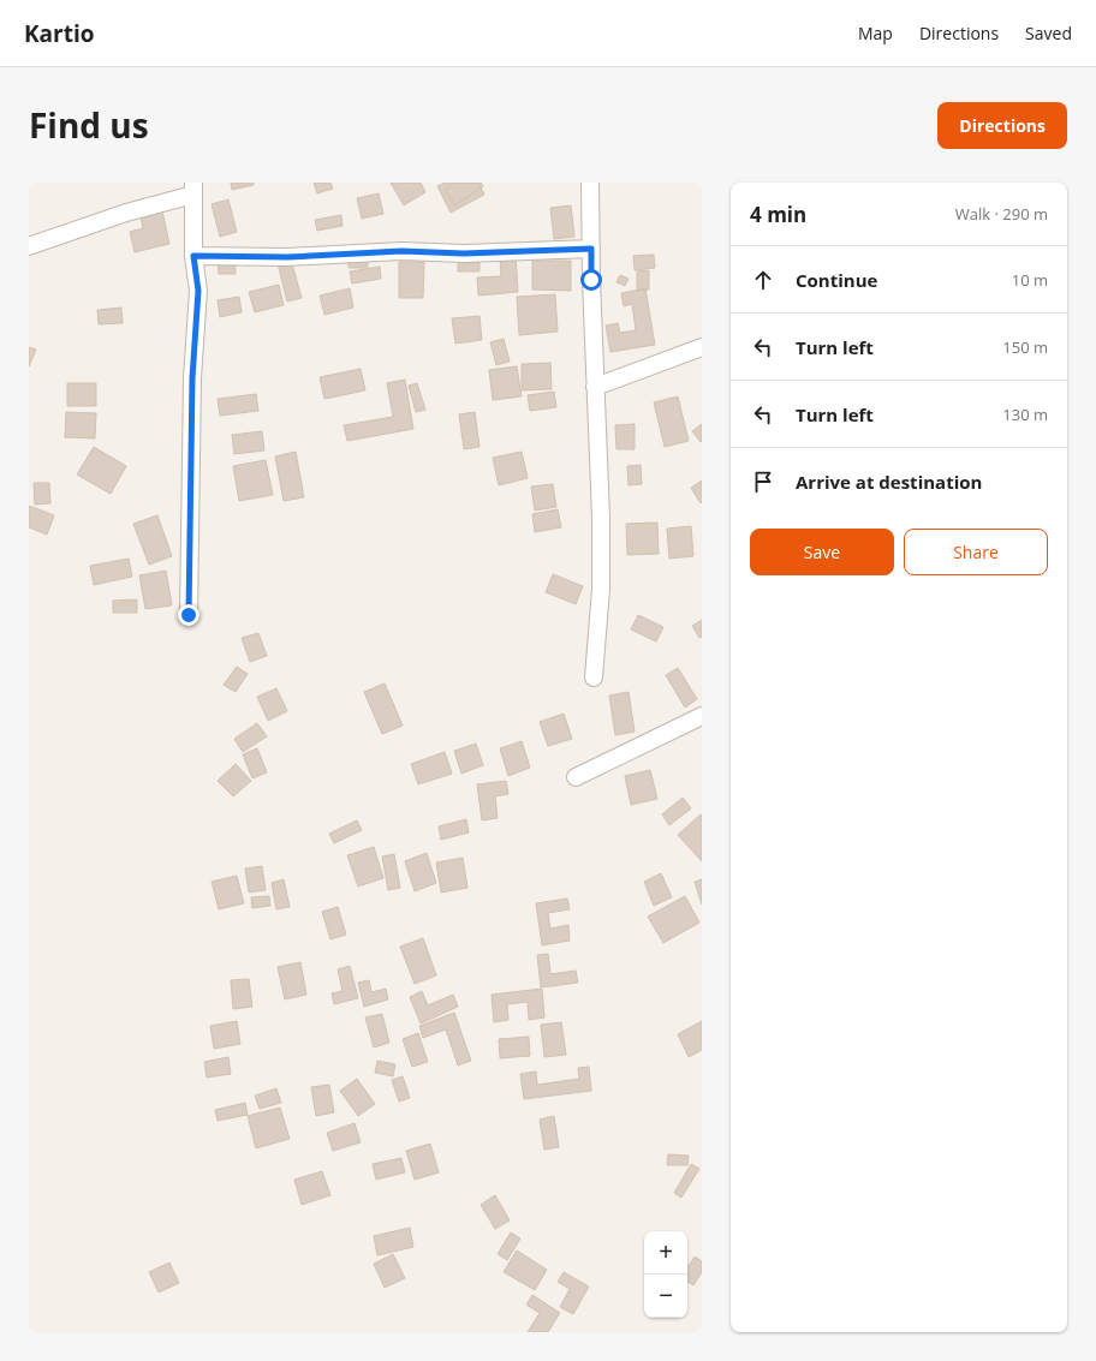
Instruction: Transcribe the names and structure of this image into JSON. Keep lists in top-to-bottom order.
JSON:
{
  "page": {
    "header": "Kartio",
    "nav": ["Map", "Directions", "Saved"],
    "title": "Find us",
    "buttons": [
      "Directions",
      ["Save", "Share"]
    ],
    "heading": ["4 min", "Walk · 290 m"],
    "list": [
      ["Continue", "10 m"],
      ["Turn left", "150 m"],
      ["Turn left", "130 m"],
      "Arrive at destination"
    ],
    "map_buttons": ["+", "−"]
  }
}
